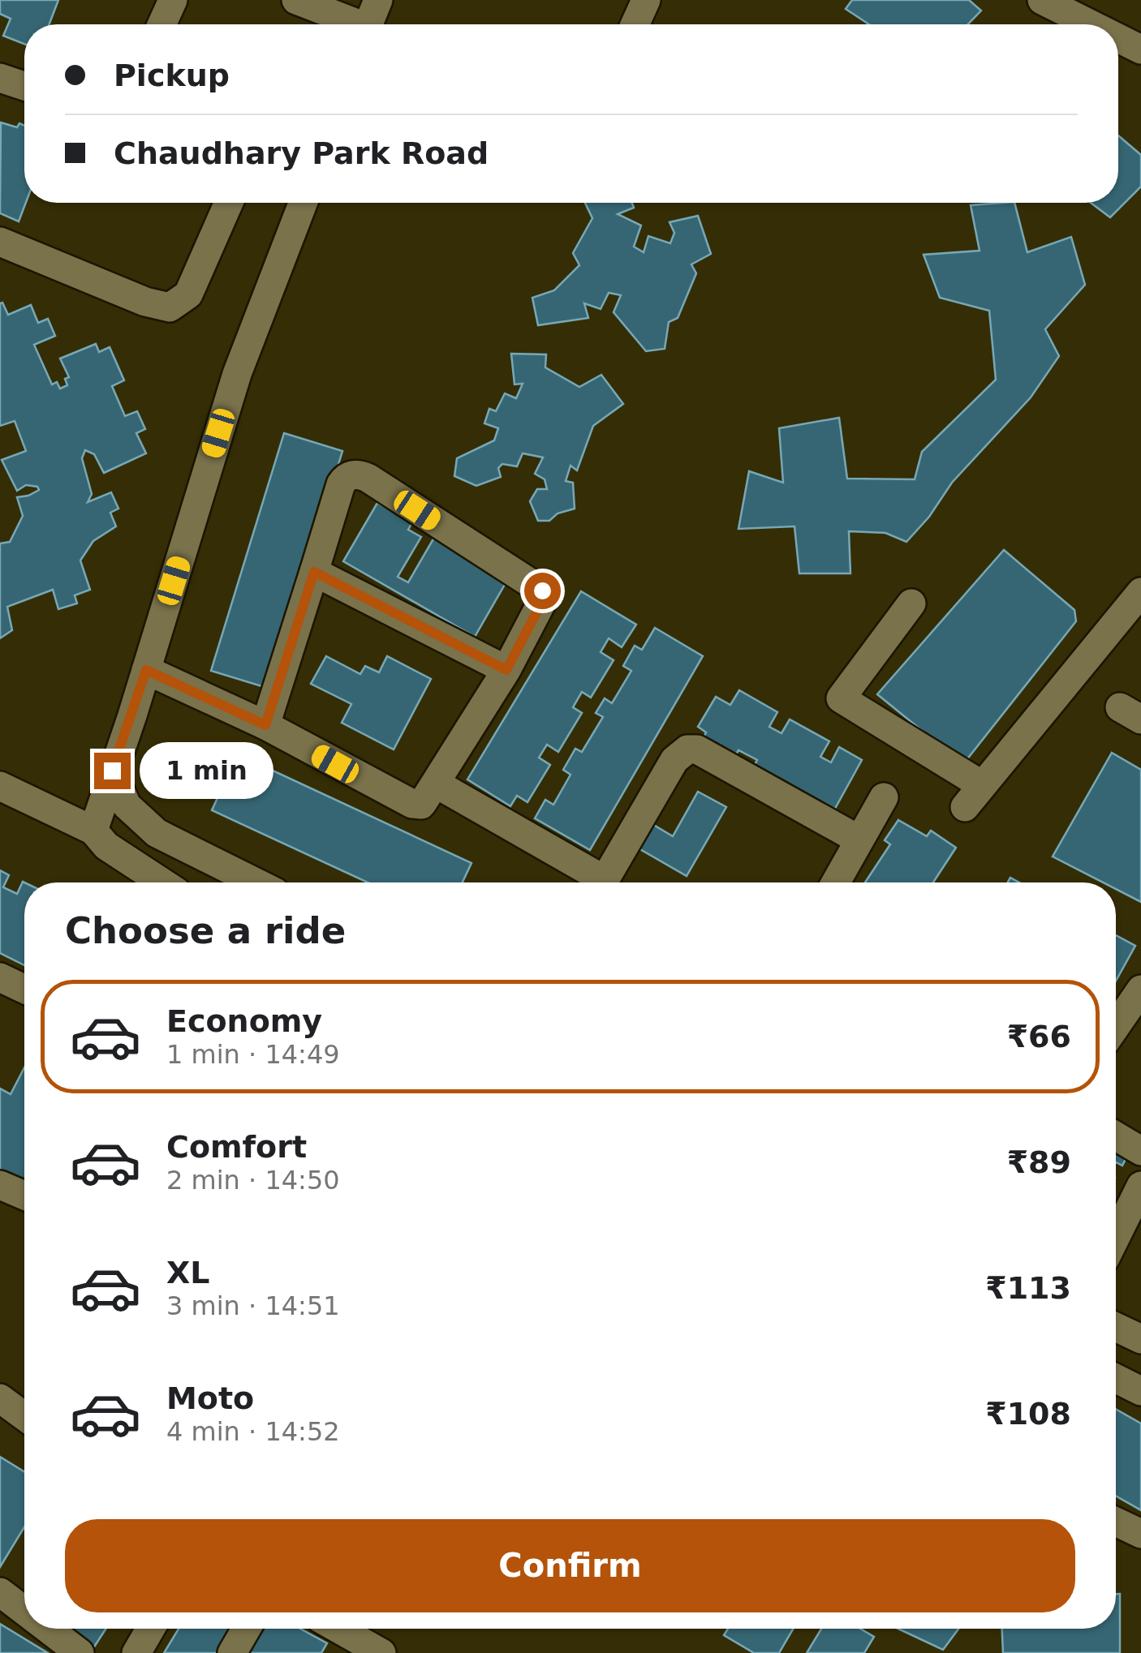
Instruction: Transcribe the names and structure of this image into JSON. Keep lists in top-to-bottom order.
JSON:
{
  "page": {
    "banner": ["Pickup", "Chaudhary Park Road"],
    "bubble": "1 min",
    "heading": "Choose a ride",
    "list": [
      {
        "name": "Economy",
        "note": "1 min · 14:49",
        "value": "₹66"
      },
      {
        "name": "Comfort",
        "note": "2 min · 14:50",
        "value": "₹89"
      },
      {
        "name": "XL",
        "note": "3 min · 14:51",
        "value": "₹113"
      },
      {
        "name": "Moto",
        "note": "4 min · 14:52",
        "value": "₹108"
      }
    ],
    "buttons": "Confirm"
  }
}
